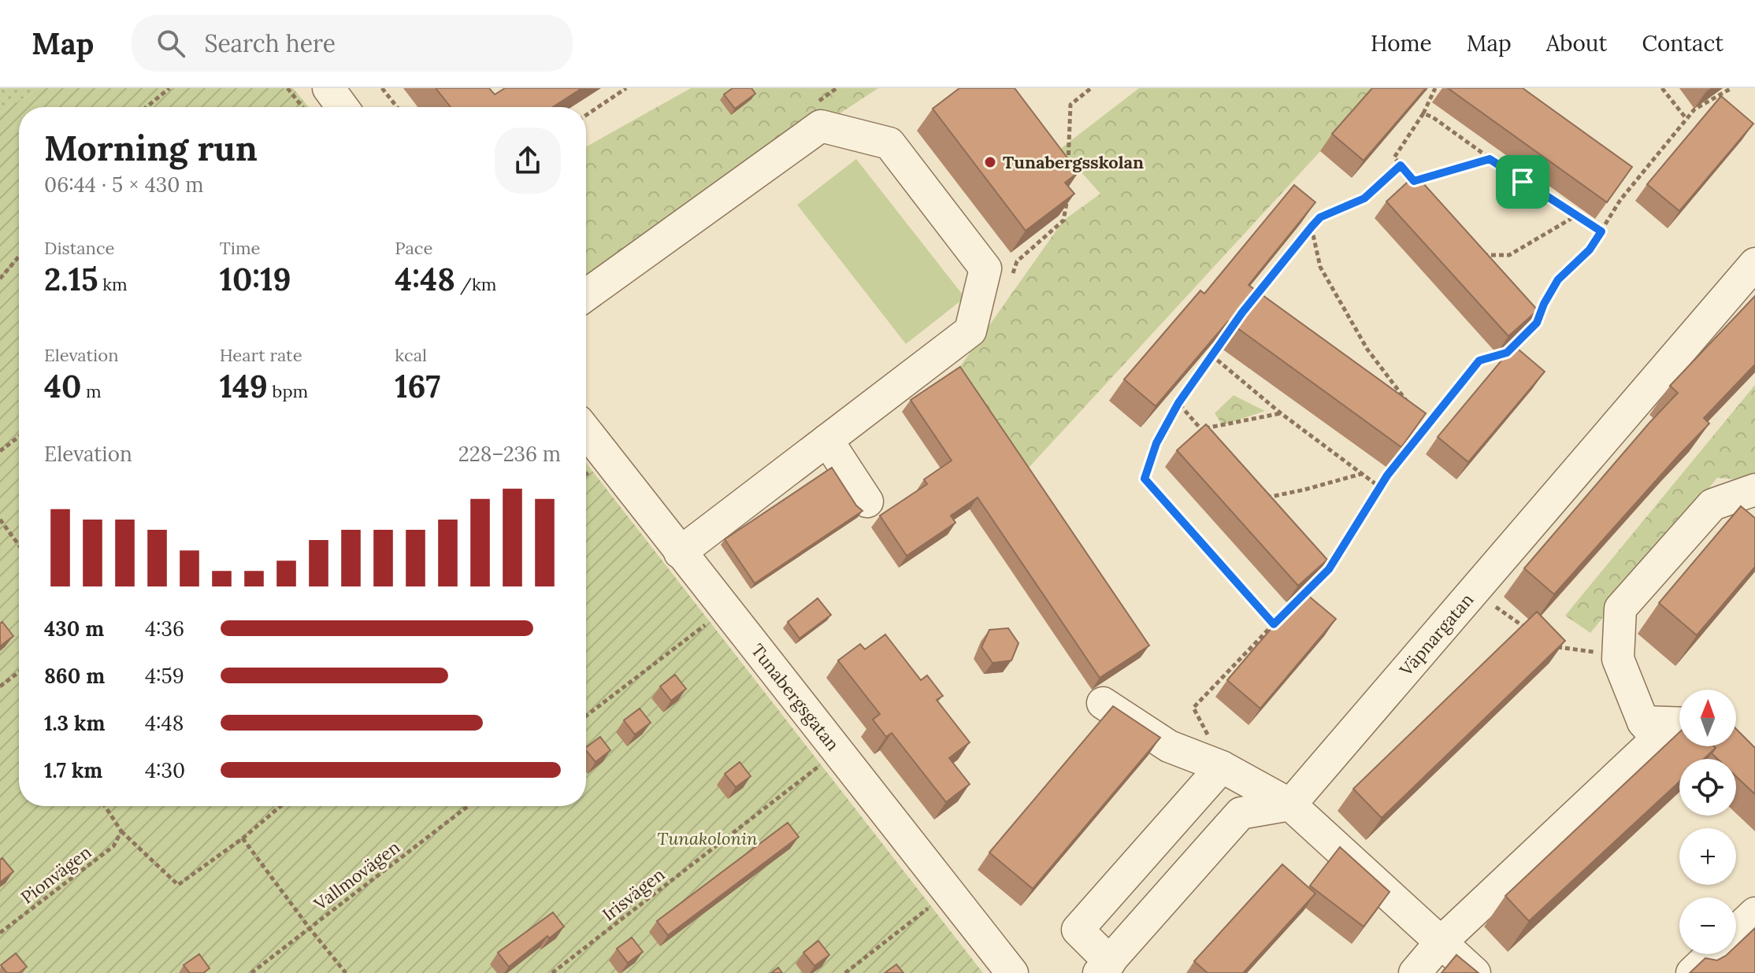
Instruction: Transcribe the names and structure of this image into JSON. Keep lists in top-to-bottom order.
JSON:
{
  "streets": {
    "street": ["Väpnargatan", "Tunabergsgatan"],
    "path": ["Pionvägen", "Vallmovägen", "Irisvägen"]
  },
  "parks": ["Tunakolonin"],
  "places": ["Tunabergsskolan"],
  "north": "top",
  "page": {
    "header": "Map",
    "search": "Search here",
    "nav": [
      "Home",
      "Map",
      "About",
      "Contact"
    ],
    "heading": ["Morning run", "06:44 · 5 × 430 m"],
    "stats": [
      ["Distance", "2.15 km"],
      ["Time", "10:19"],
      ["Pace", "4:48 /km"],
      ["Elevation", "40 m"],
      ["Heart rate", "149 bpm"],
      ["kcal", "167"]
    ],
    "chart": ["Elevation", "228–236 m"],
    "list": [
      {
        "name": "430 m",
        "note": "4:36"
      },
      {
        "name": "860 m",
        "note": "4:59"
      },
      {
        "name": "1.3 km",
        "note": "4:48"
      },
      {
        "name": "1.7 km",
        "note": "4:30"
      }
    ],
    "map_buttons": ["+", "−"]
  }
}
